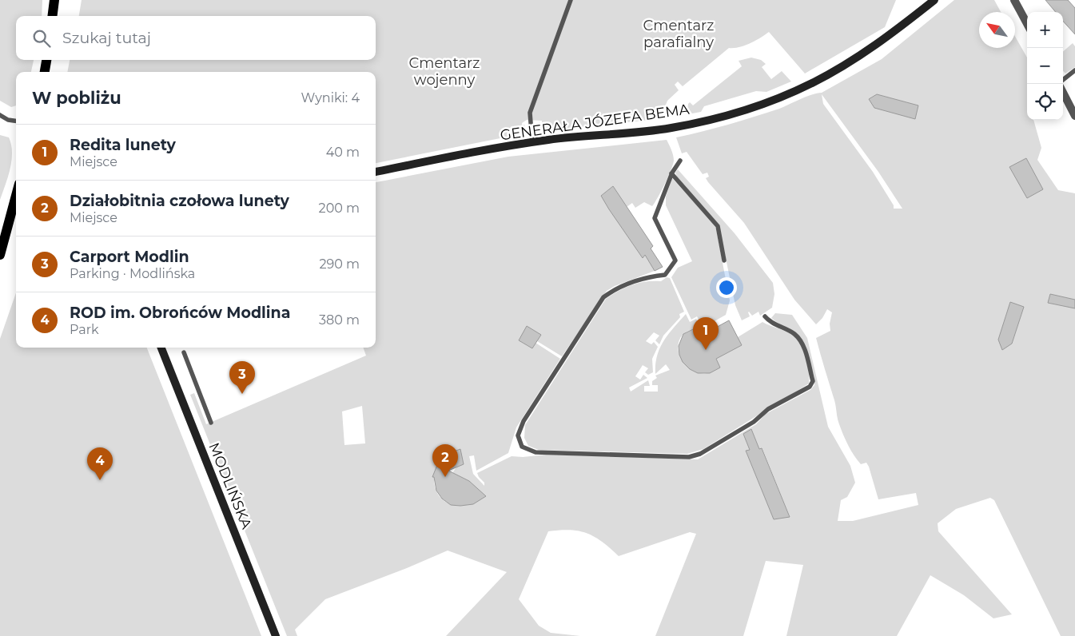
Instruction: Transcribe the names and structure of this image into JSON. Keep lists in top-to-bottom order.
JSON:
{
  "streets": {
    "street": ["GENERAŁA JÓZEFA BEMA", "MODLIŃSKA"]
  },
  "parks": ["Cmentarz parafialny", "Cmentarz wojenny"],
  "north": "top left",
  "page": {
    "map_buttons": ["+", "−"],
    "search": "Szukaj tutaj",
    "heading": ["W pobliżu", "Wyniki: 4"],
    "list": [
      {
        "mark": "1",
        "name": "Redita lunety",
        "note": "Miejsce",
        "value": "40 m"
      },
      {
        "mark": "2",
        "name": "Działobitnia czołowa lunety",
        "note": "Miejsce",
        "value": "200 m"
      },
      {
        "mark": "3",
        "name": "Carport Modlin",
        "note": "Parking · Modlińska",
        "value": "290 m"
      },
      {
        "mark": "4",
        "name": "ROD im. Obrońców Modlina",
        "note": "Park",
        "value": "380 m"
      }
    ],
    "pins": [
      "1",
      "3",
      "2",
      "4"
    ]
  }
}
